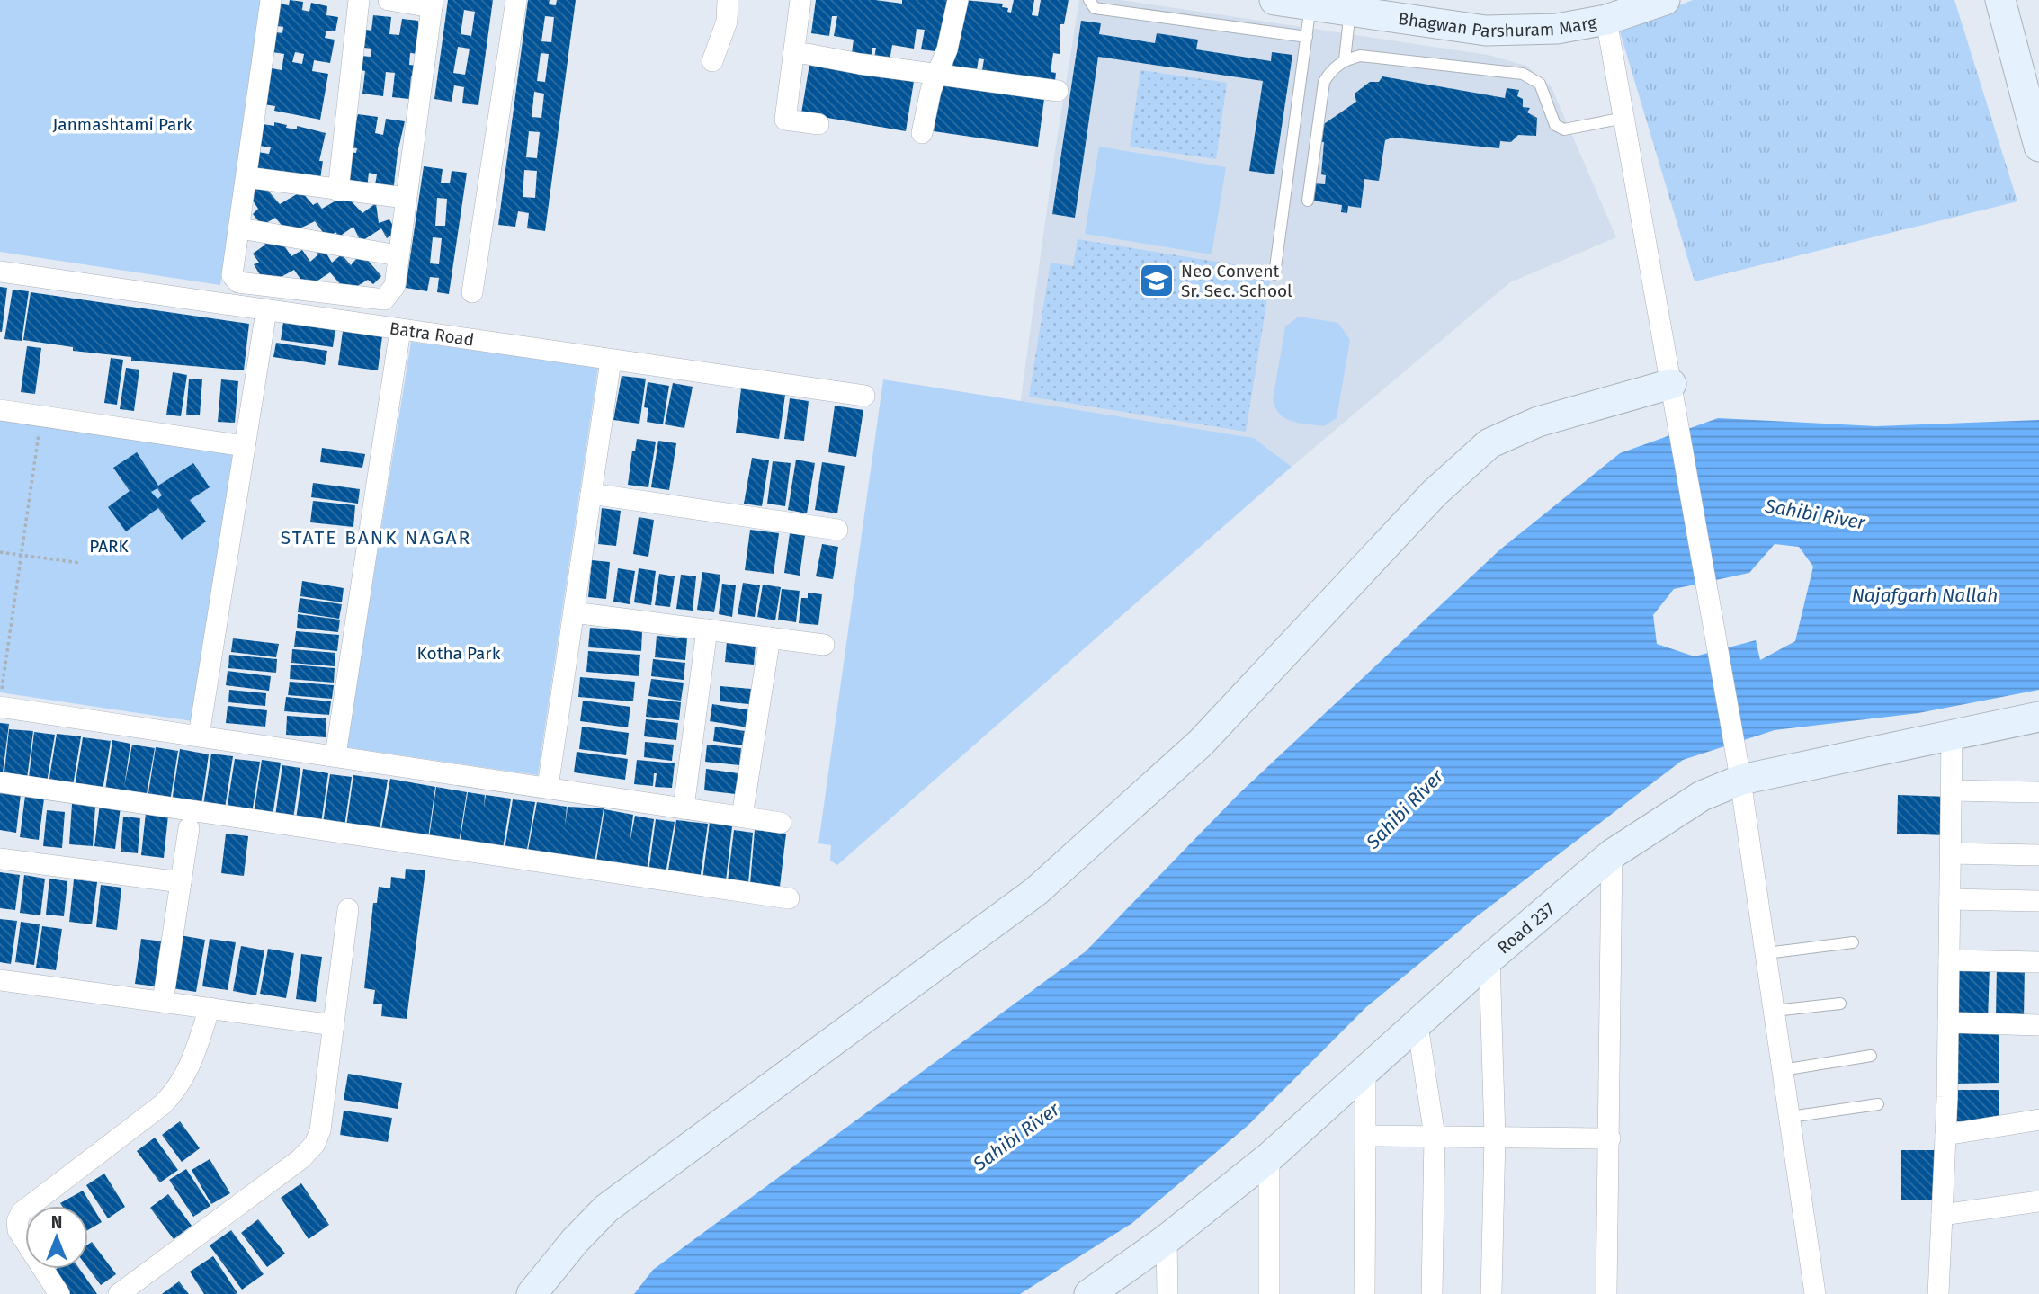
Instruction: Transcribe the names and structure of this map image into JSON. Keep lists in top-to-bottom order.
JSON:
{
  "streets": {
    "street": ["Bhagwan Parshuram Marg", "Batra Road", "Road 237"]
  },
  "districts": ["STATE BANK NAGAR"],
  "water": ["Sahibi River", "Najafgarh Nallah"],
  "parks": ["Janmashtami Park", "PARK", "Kotha Park"],
  "places": {
    "school or university": ["Neo Convent Sr. Sec. School"]
  },
  "north": "top"
}
